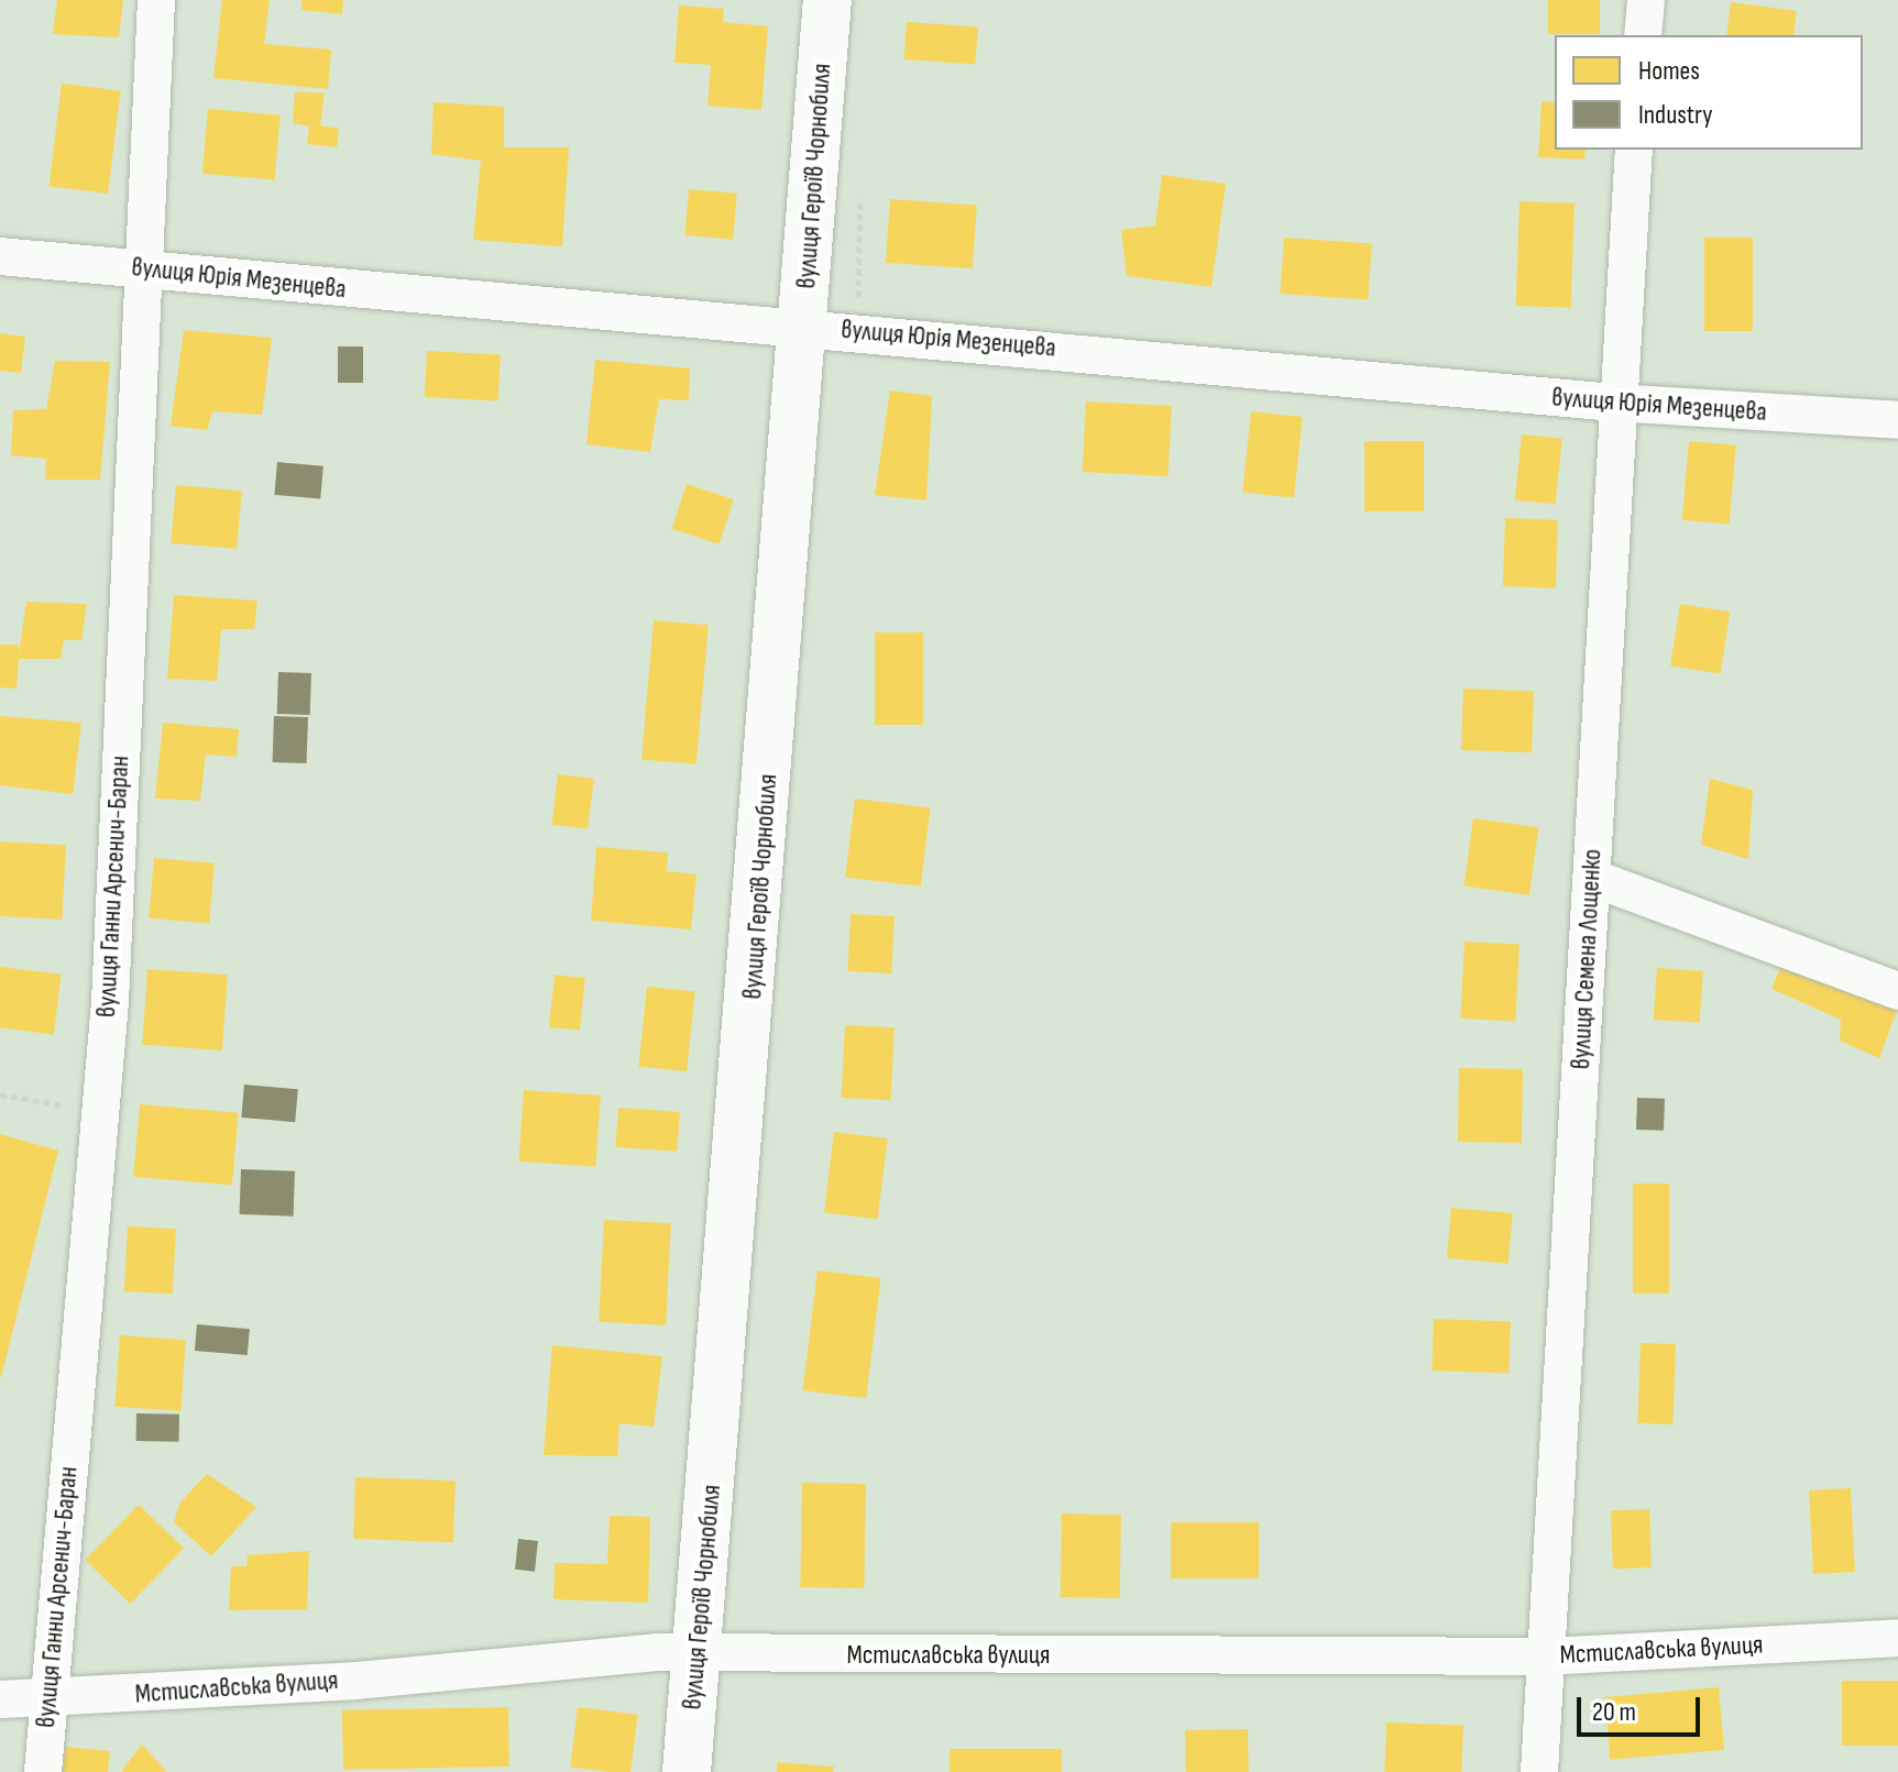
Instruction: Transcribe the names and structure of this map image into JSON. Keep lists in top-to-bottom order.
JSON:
{
  "streets": {
    "main road": ["вулиця Героїв Чорнобиля"],
    "street": [
      "вулиця Юрія Мезенцева",
      "вулиця Ганни Арсенич-Баран",
      "вулиця Семена Лощенко",
      "Мстиславська вулиця"
    ]
  },
  "crossings": [
    ["вулиця Героїв Чорнобиля", "вулиця Юрія Мезенцева"],
    ["вулиця Героїв Чорнобиля", "Мстиславська вулиця"],
    ["вулиця Юрія Мезенцева", "вулиця Ганни Арсенич-Баран"],
    ["вулиця Юрія Мезенцева", "вулиця Семена Лощенко"],
    ["вулиця Ганни Арсенич-Баран", "Мстиславська вулиця"],
    ["вулиця Семена Лощенко", "Мстиславська вулиця"]
  ],
  "legend": ["Homes", "Industry"],
  "scale_bar": "20 m"
}
